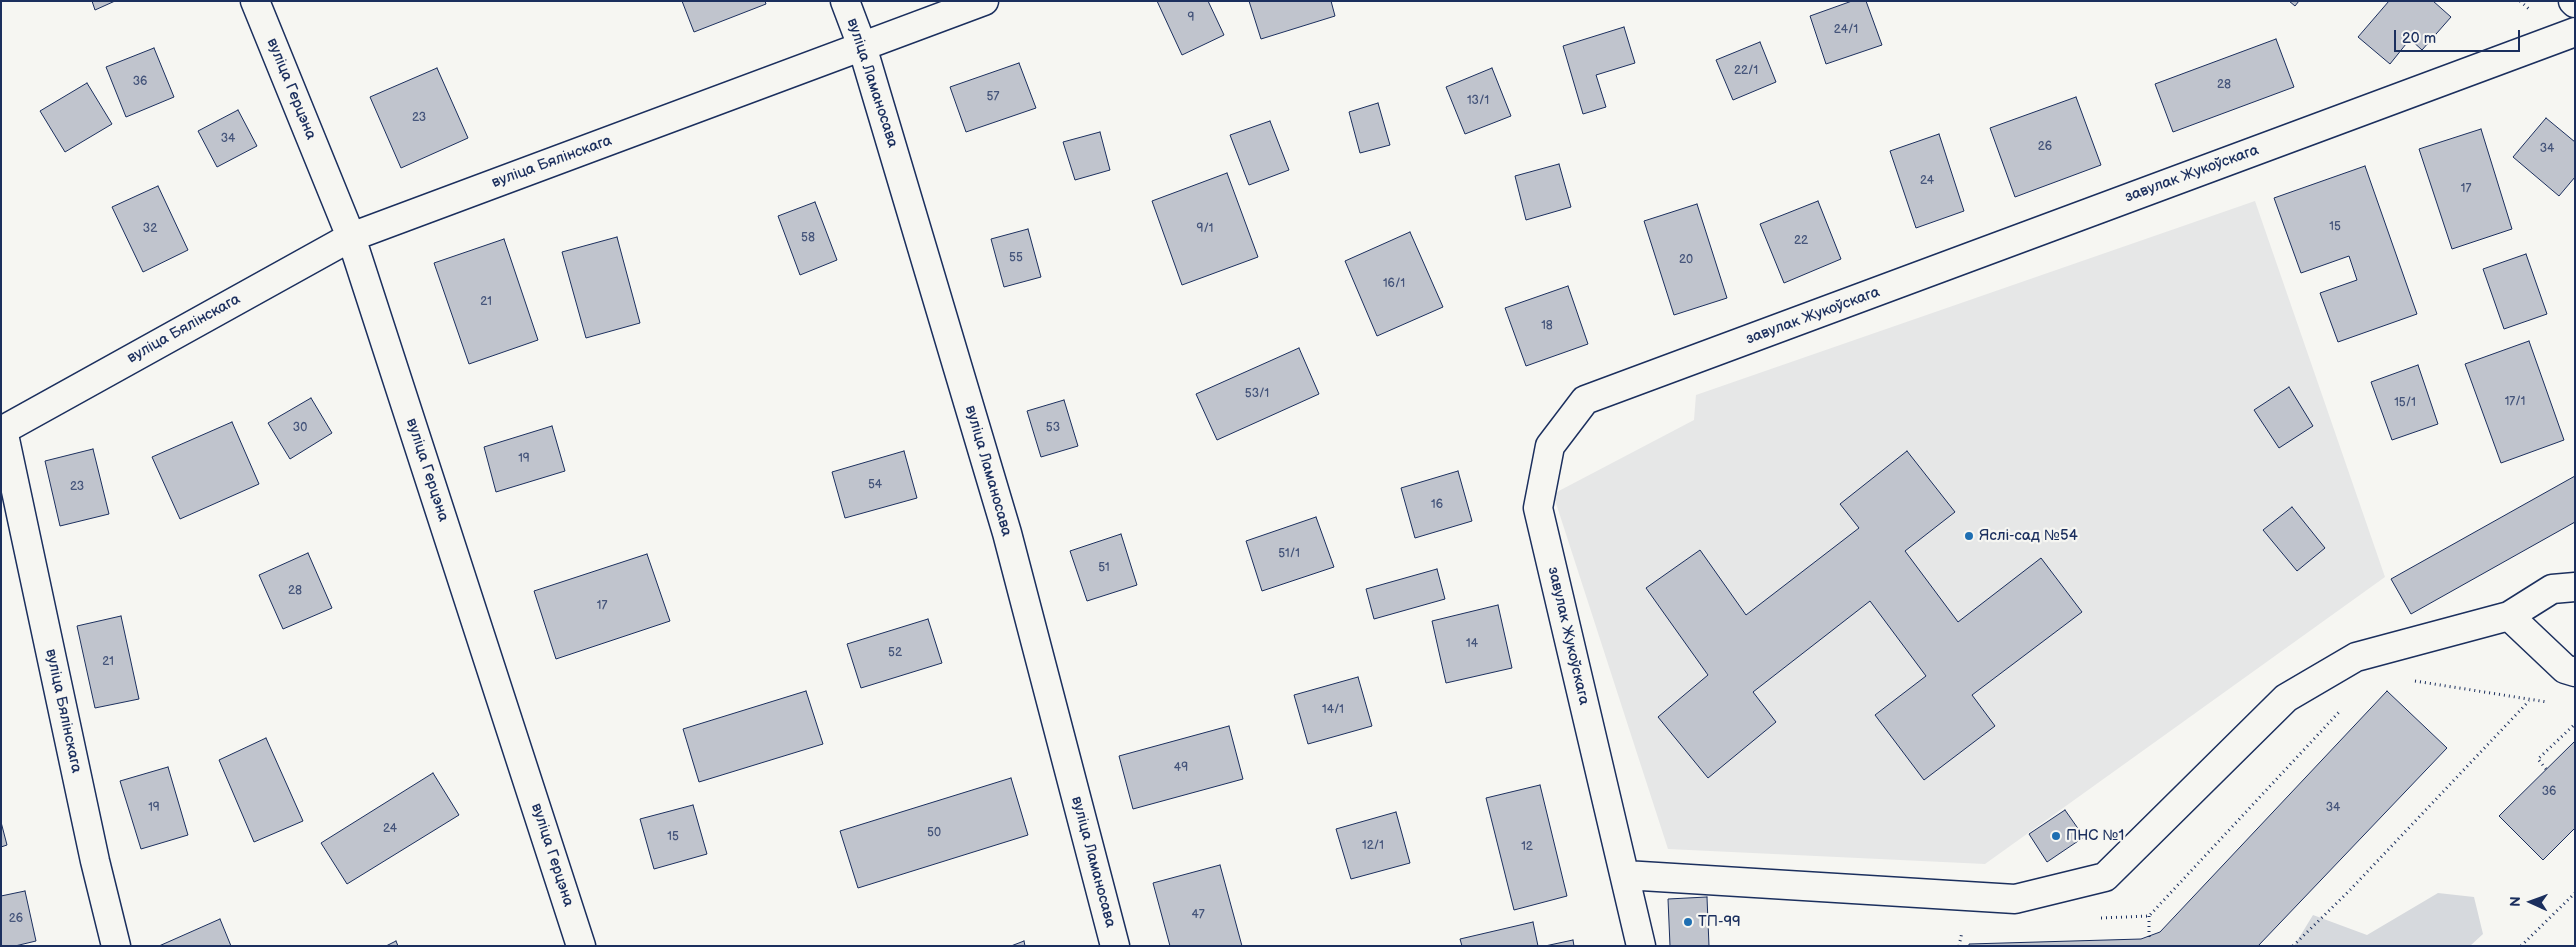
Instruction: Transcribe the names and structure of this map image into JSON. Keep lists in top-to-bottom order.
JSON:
{
  "streets": {
    "street": [
      "вуліца Ламаносава",
      "вуліца Герцэна",
      "вуліца Бялінскага",
      "завулак Жукоўскага"
    ]
  },
  "crossings": [
    ["вуліца Ламаносава", "вуліца Бялінскага"],
    ["вуліца Герцэна", "вуліца Бялінскага"]
  ],
  "places": ["Яслі-сад №54", "ПНС №1", "ТП-99"],
  "house_numbers": [
    "9",
    "24/1",
    "22/1",
    "36",
    "28",
    "57",
    "13/1",
    "23",
    "34",
    "26",
    "34",
    "24",
    "17",
    "15",
    "32",
    "9/1",
    "58",
    "22",
    "55",
    "20",
    "16/1",
    "21",
    "18",
    "53/1",
    "17/1",
    "15/1",
    "30",
    "53",
    "19",
    "54",
    "23",
    "16",
    "51/1",
    "51",
    "28",
    "17",
    "14",
    "52",
    "21",
    "14/1",
    "49",
    "36",
    "19",
    "34",
    "24",
    "50",
    "15",
    "12/1",
    "12",
    "47",
    "26"
  ],
  "scale_bar": "20 m",
  "north": "left"
}
